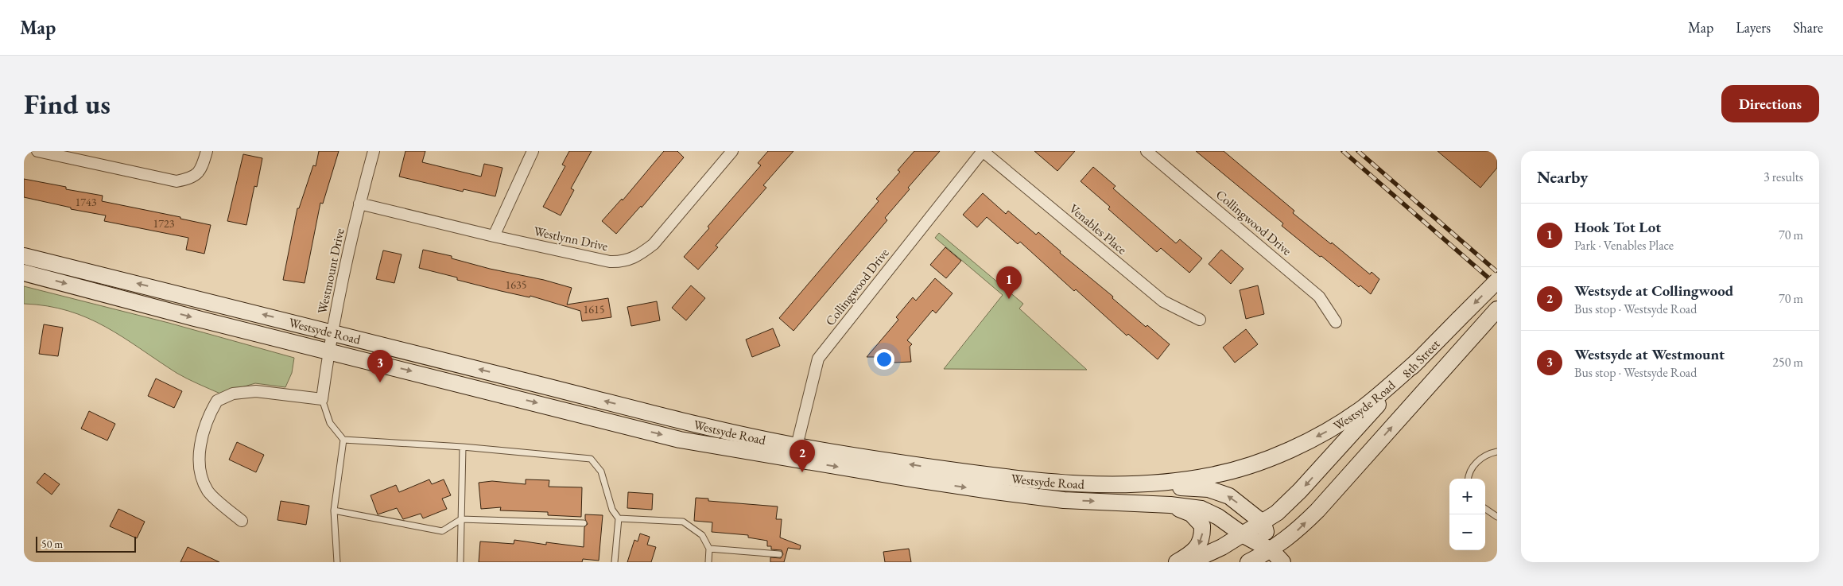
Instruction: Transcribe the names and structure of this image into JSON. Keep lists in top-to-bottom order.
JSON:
{
  "streets": {
    "main road": ["Westsyde Road", "8th Street"],
    "street": [
      "Collingwood Drive",
      "Venables Place",
      "Westlynn Drive",
      "Westmount Drive"
    ]
  },
  "crossings": [
    ["Collingwood Drive", "Venables Place"],
    ["Collingwood Drive", "Westsyde Road"],
    ["Westlynn Drive", "Westmount Drive"],
    ["Westmount Drive", "Westsyde Road"],
    ["Westsyde Road", "8th Street"]
  ],
  "house_numbers": [
    "1743",
    "1723",
    "1635",
    "1615"
  ],
  "scale_bar": "50 m",
  "page": {
    "header": "Map",
    "nav": ["Map", "Layers", "Share"],
    "buttons": "Directions",
    "title": "Find us",
    "heading": ["Nearby", "3 results"],
    "list": [
      {
        "mark": "1",
        "name": "Hook Tot Lot",
        "note": "Park · Venables Place",
        "value": "70 m"
      },
      {
        "mark": "2",
        "name": "Westsyde at Collingwood",
        "note": "Bus stop · Westsyde Road",
        "value": "70 m"
      },
      {
        "mark": "3",
        "name": "Westsyde at Westmount",
        "note": "Bus stop · Westsyde Road",
        "value": "250 m"
      }
    ],
    "pins": ["1", "3", "2"],
    "map_buttons": ["+", "−"],
    "scale": "50 m"
  }
}
